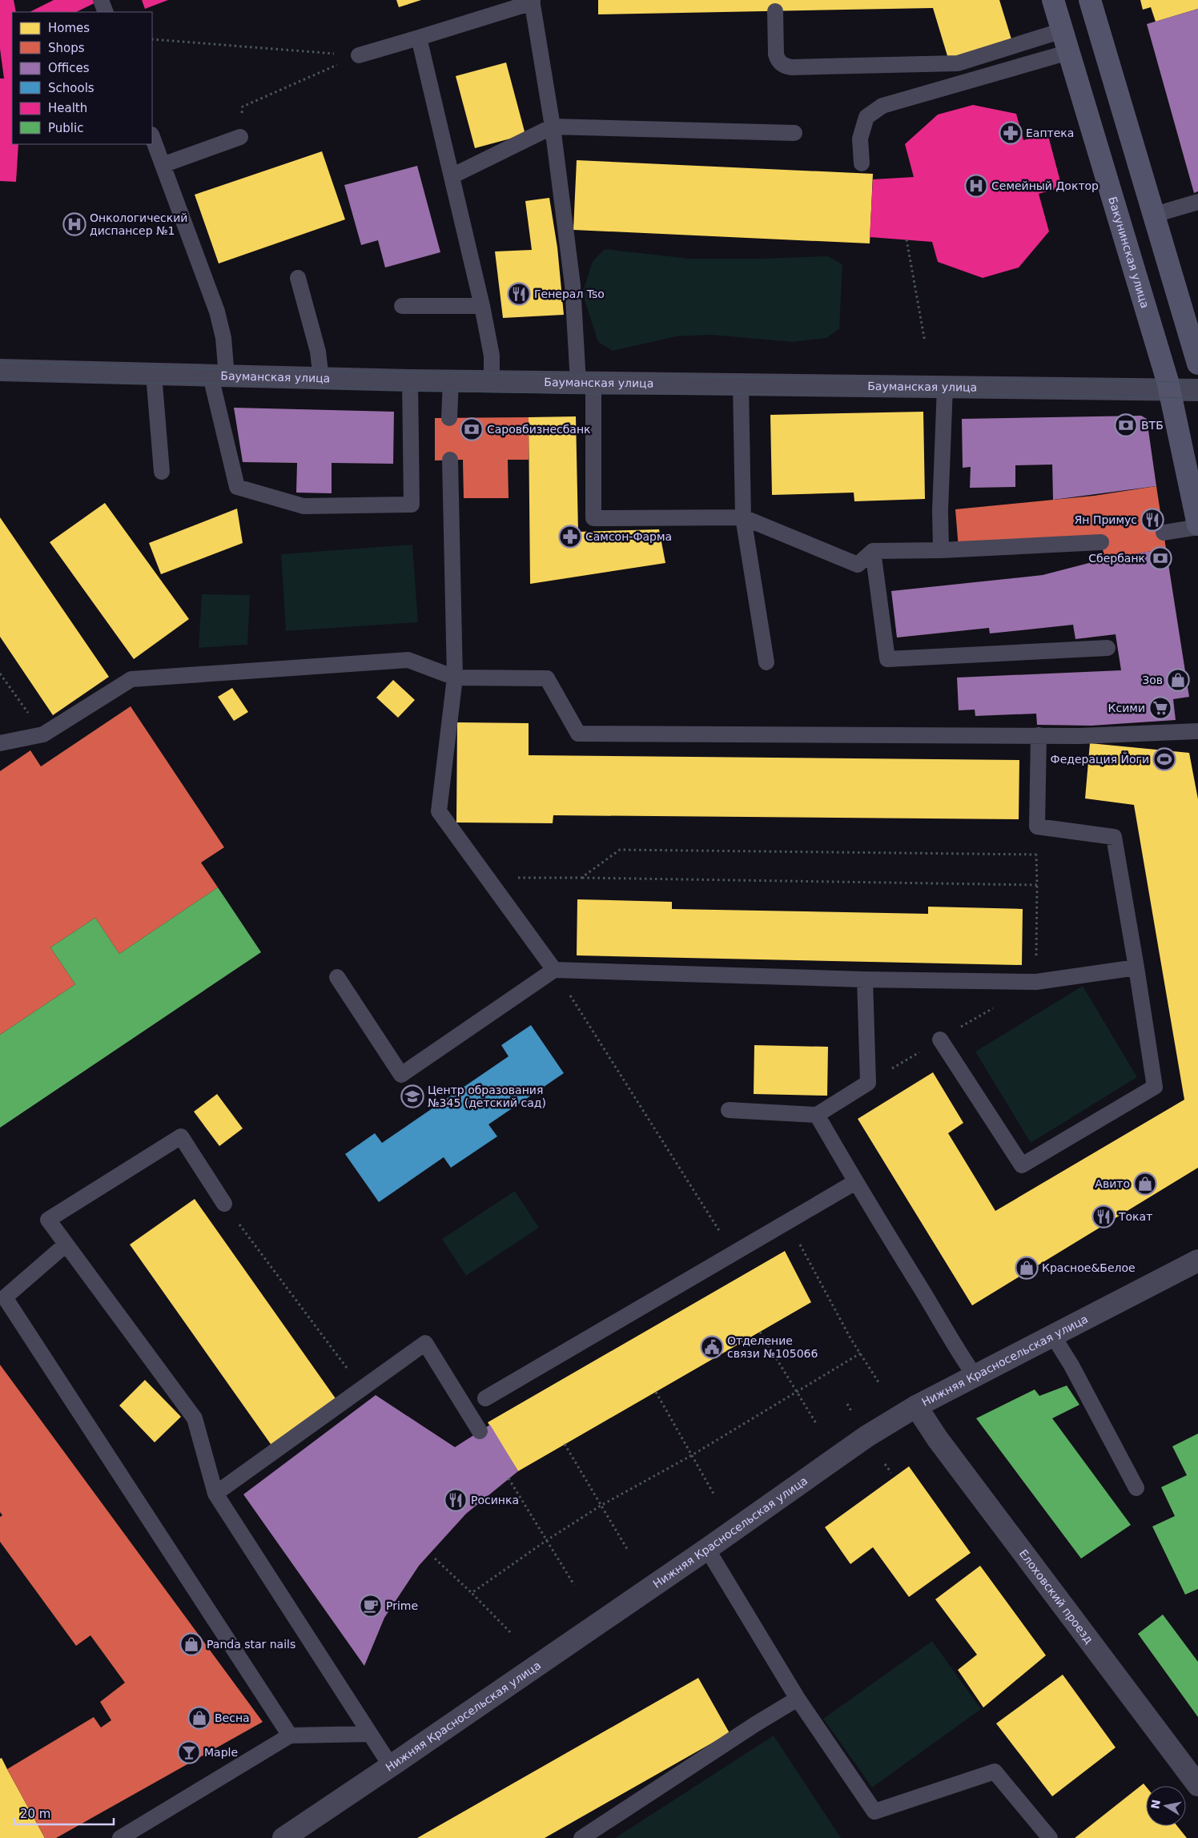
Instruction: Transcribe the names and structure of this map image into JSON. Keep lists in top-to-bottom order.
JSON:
{
  "streets": {
    "main road": ["Бакунинская улица"],
    "street": ["Бауманская улица", "Нижняя Красносельская улица", "Елоховский проезд"]
  },
  "crossings": [
    ["Бакунинская улица", "Бауманская улица"],
    ["Нижняя Красносельская улица", "Елоховский проезд"]
  ],
  "places": {
    "pharmacy": ["Еаптека", "Самсон-Фарма"],
    "hospital": ["Семейный Доктор", "Онкологический диспансер №1"],
    "restaurant": [
      "Генерал Tso",
      "Ян Примус",
      "Токат",
      "Росинка"
    ],
    "bank": ["ВТБ", "Саровбизнесбанк", "Сбербанк"],
    "shop": [
      "Зов",
      "Авито",
      "Красное&Белое",
      "Panda star nails",
      "Весна"
    ],
    "supermarket": ["Ксими"],
    "sports": ["Федерация Йоги"],
    "school or university": ["Центр образования №345 (детский сад)"],
    "public building": ["Отделение связи №105066"],
    "cafe": ["Prime"],
    "bar": ["Maple"]
  },
  "legend": [
    "Homes",
    "Shops",
    "Offices",
    "Schools",
    "Health",
    "Public"
  ],
  "scale_bar": "20 m",
  "north": "left"
}
